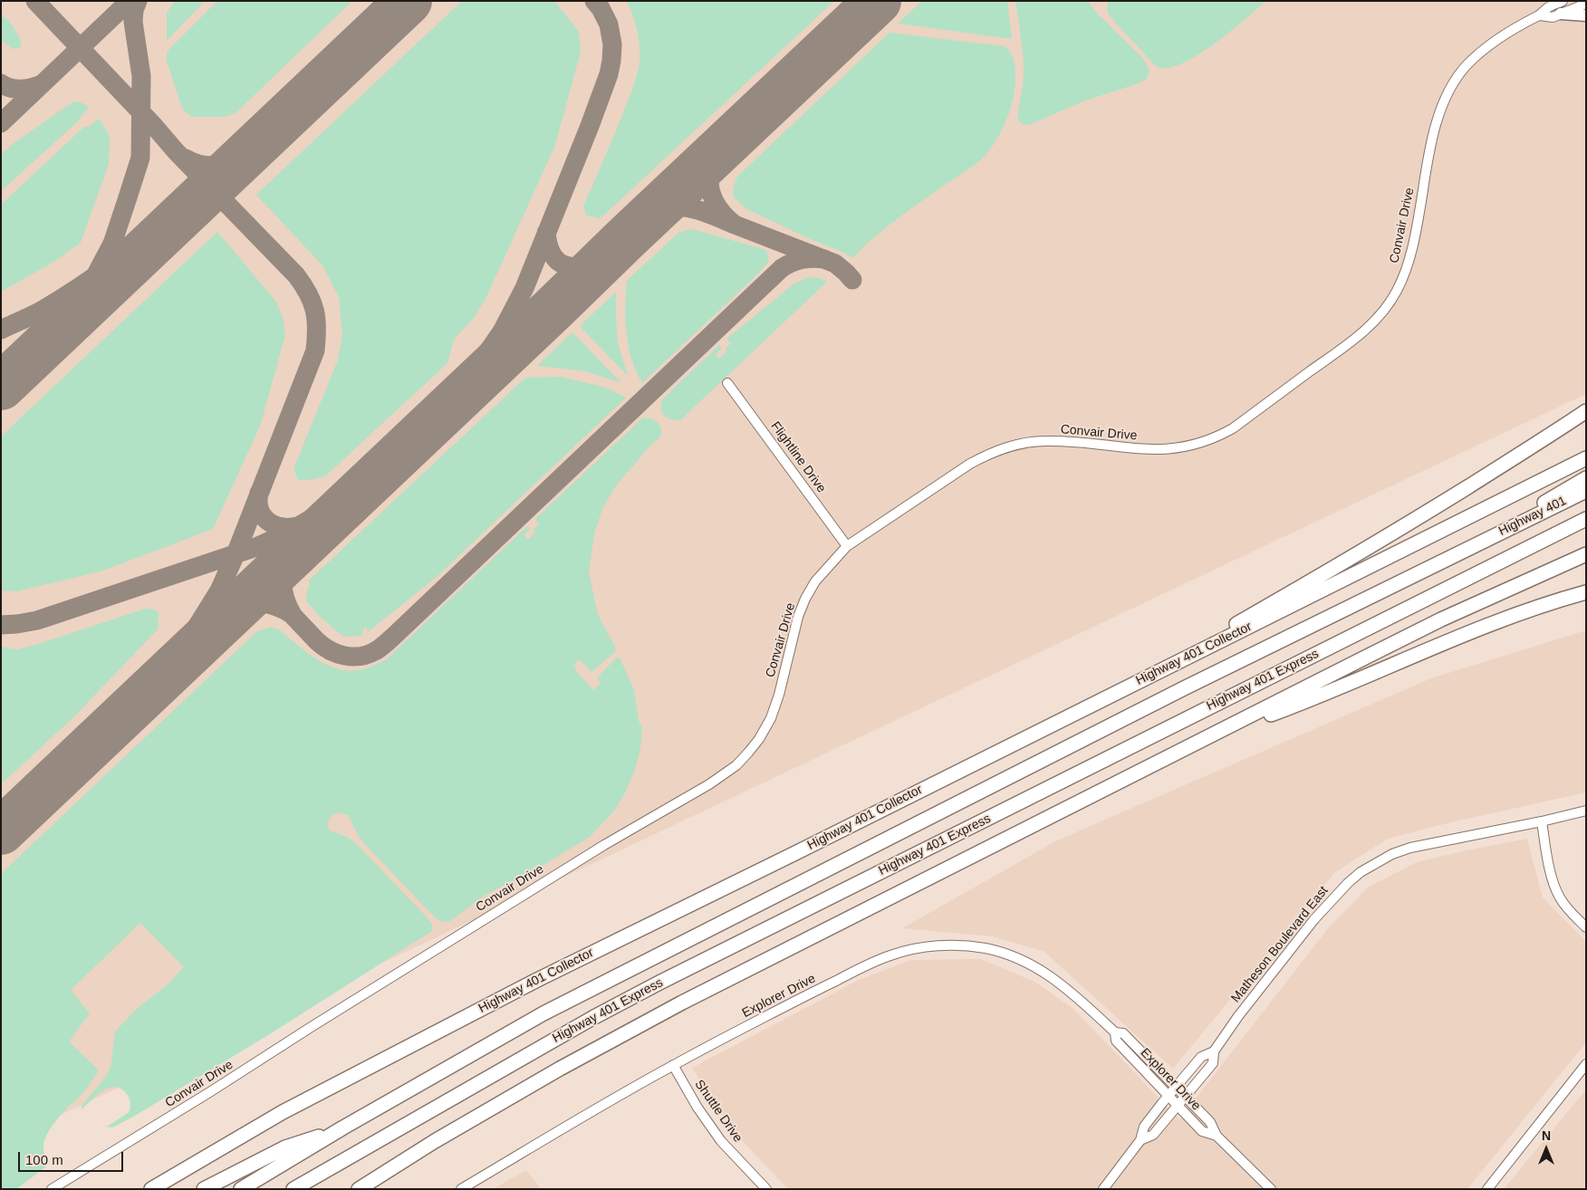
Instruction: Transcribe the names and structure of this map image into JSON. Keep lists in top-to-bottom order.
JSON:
{
  "streets": {
    "highway": ["Highway 401", "Highway 401 Collector", "Highway 401 Express"],
    "street": [
      "Convair Drive",
      "Flightline Drive",
      "Matheson Boulevard East",
      "Explorer Drive",
      "Shuttle Drive"
    ]
  },
  "crossings": [
    ["Convair Drive", "Flightline Drive"],
    ["Highway 401", "Highway 401 Express"],
    ["Matheson Boulevard East", "Explorer Drive"],
    ["Explorer Drive", "Shuttle Drive"]
  ],
  "scale_bar": "100 m",
  "north": "top"
}
